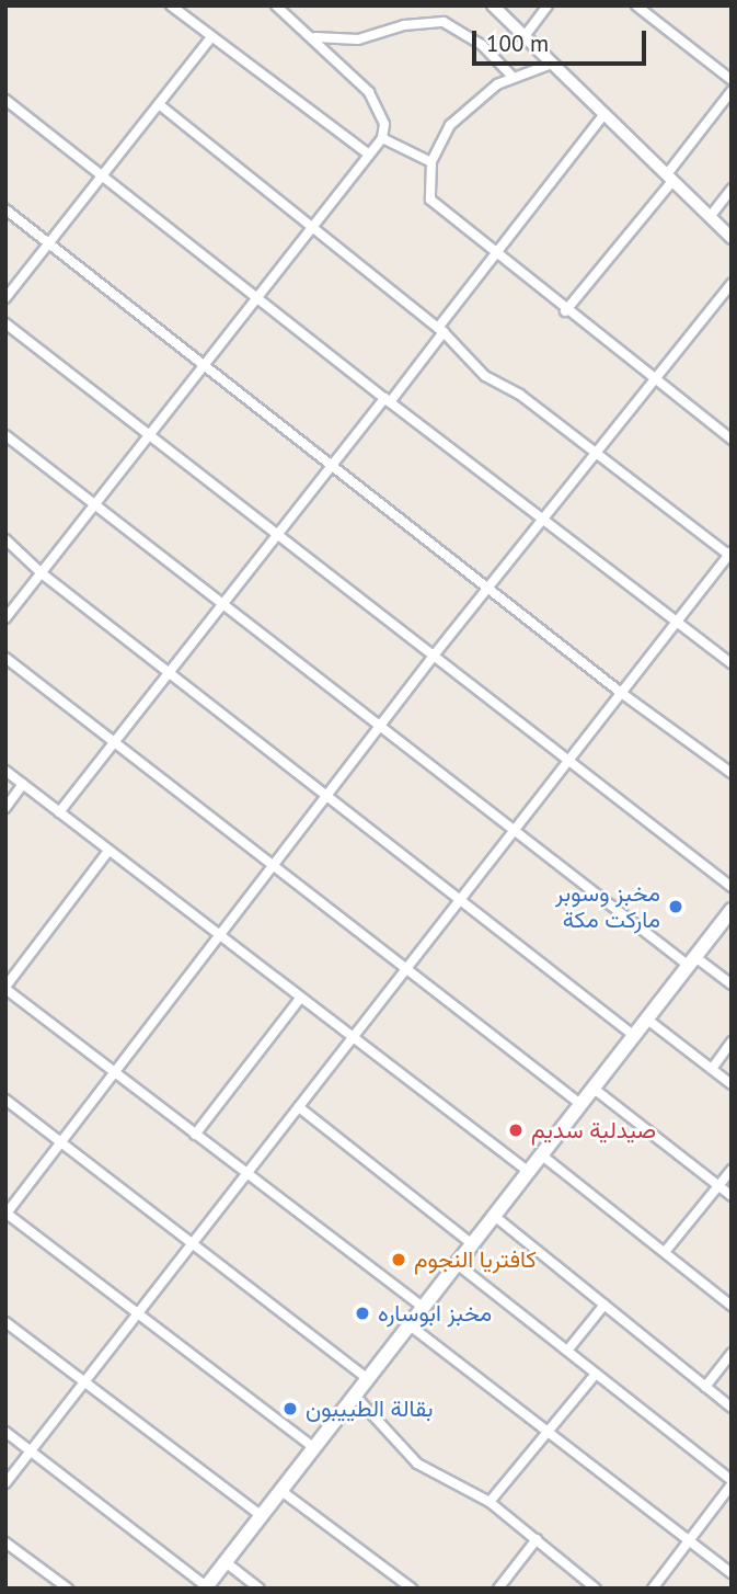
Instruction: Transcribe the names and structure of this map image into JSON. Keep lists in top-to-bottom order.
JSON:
{
  "places": [
    "مخبز وسوبر ماركت مكة",
    "صيدلية سديم",
    "كافتريا النجوم",
    "مخبز ابوساره",
    "بقالة الطييبون"
  ],
  "scale_bar": "100 m"
}
